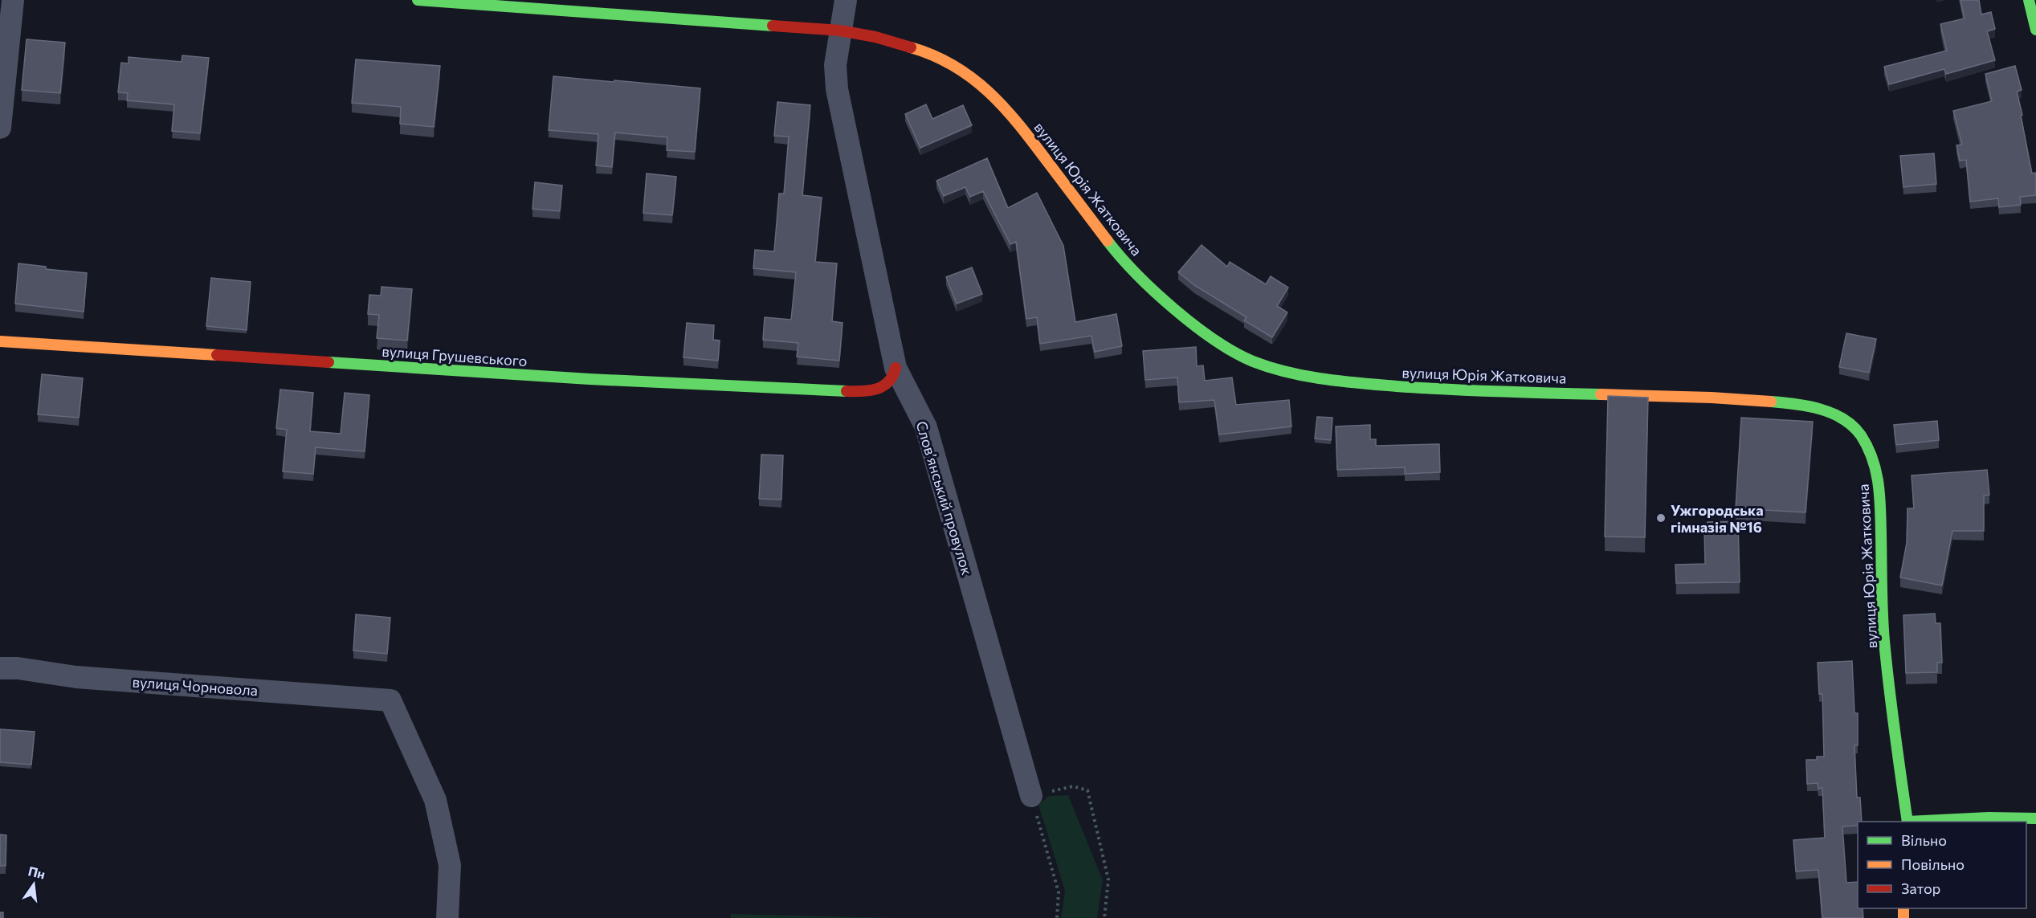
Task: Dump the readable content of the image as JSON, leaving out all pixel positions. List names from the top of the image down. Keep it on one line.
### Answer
{"streets":{"street":["вулиця Юрія Жатковича","вулиця Грушевського","Словʼянський провулок","вулиця Чорновола"]},"crossings":[["вулиця Юрія Жатковича","Словʼянський провулок"],["вулиця Грушевського","Словʼянський провулок"]],"places":["Ужгородська гімназія №16"],"legend":["Вільно","Повільно","Затор"],"north":"top"}
